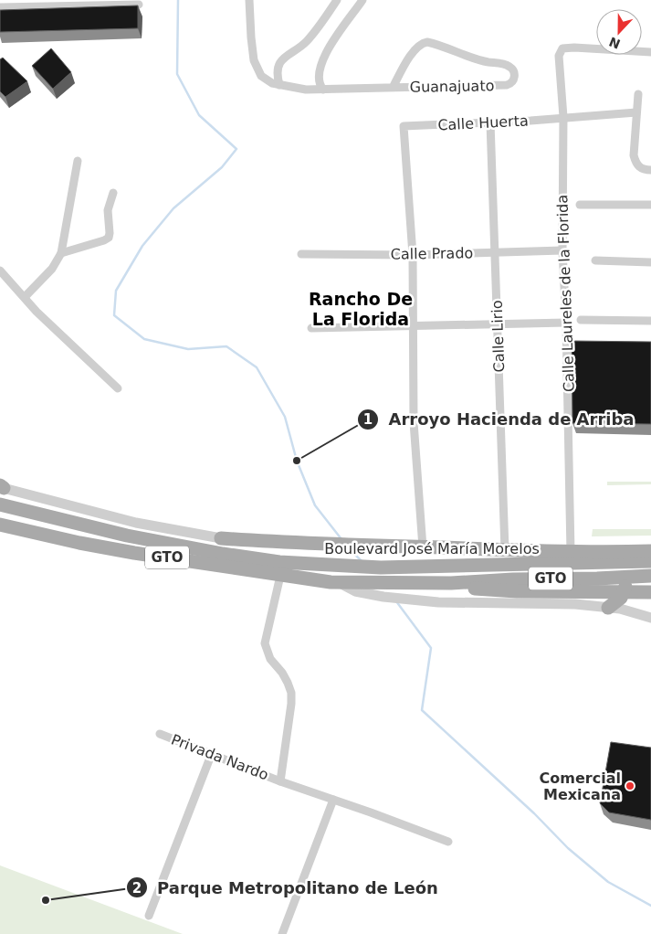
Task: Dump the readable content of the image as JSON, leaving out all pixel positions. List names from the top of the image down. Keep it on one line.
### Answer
{"streets":{"main road":["Boulevard José María Morelos","GTO"],"street":["Guanajuato","Calle Huerta","Calle Prado","Calle Laureles de la Florida","Calle Lirio","Privada Nardo"]},"crossings":[["Calle Huerta","Calle Prado"],["Calle Huerta","Calle Laureles de la Florida"],["Calle Huerta","Calle Lirio"],["Calle Prado","Calle Laureles de la Florida"],["Calle Prado","Calle Lirio"]],"districts":["Rancho De La Florida"],"places":["Arroyo Hacienda de Arriba","Comercial Mexicana","Parque Metropolitano de León"],"north":"bottom"}
